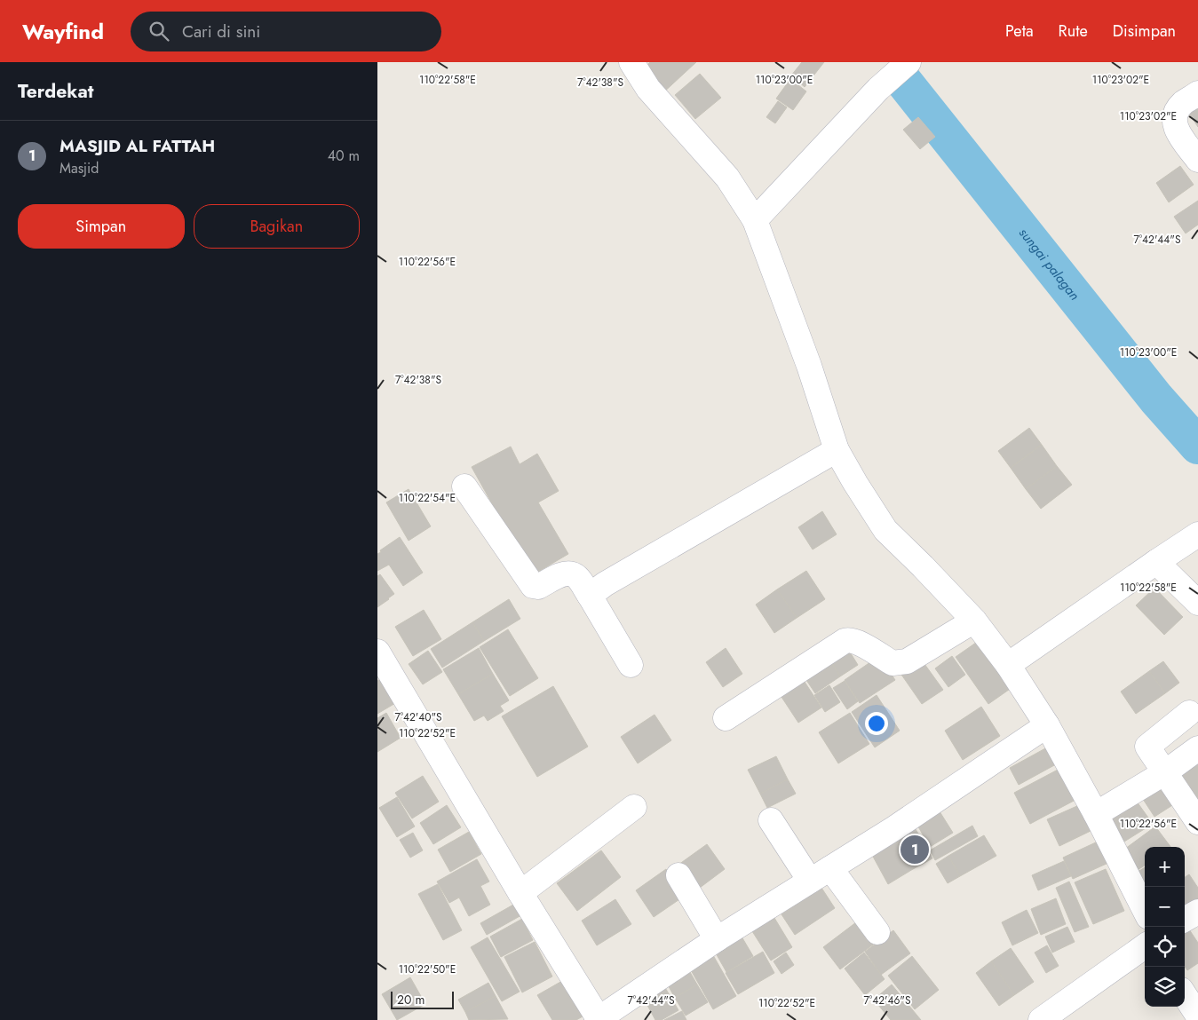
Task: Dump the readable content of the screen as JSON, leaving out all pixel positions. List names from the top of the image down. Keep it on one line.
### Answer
{"water":["sungai palagan"],"scale_bar":"20 m","page":{"header":"Wayfind","search":"Cari di sini","nav":["Peta","Rute","Disimpan"],"heading":"Terdekat","list":[{"mark":"1","name":"MASJID AL FATTAH","note":"Masjid","value":"40 m"}],"buttons":["Simpan","Bagikan"],"pins":"1","map_buttons":["+","−"],"scale":"20 m"},"coordinates":["110°22'58\"E","110°23'00\"E","110°23'02\"E","7°42'38\"S","7°42'44\"S","110°22'56\"E","110°22'54\"E","7°42'40\"S","110°22'52\"E","110°22'50\"E","7°42'46\"S"]}
